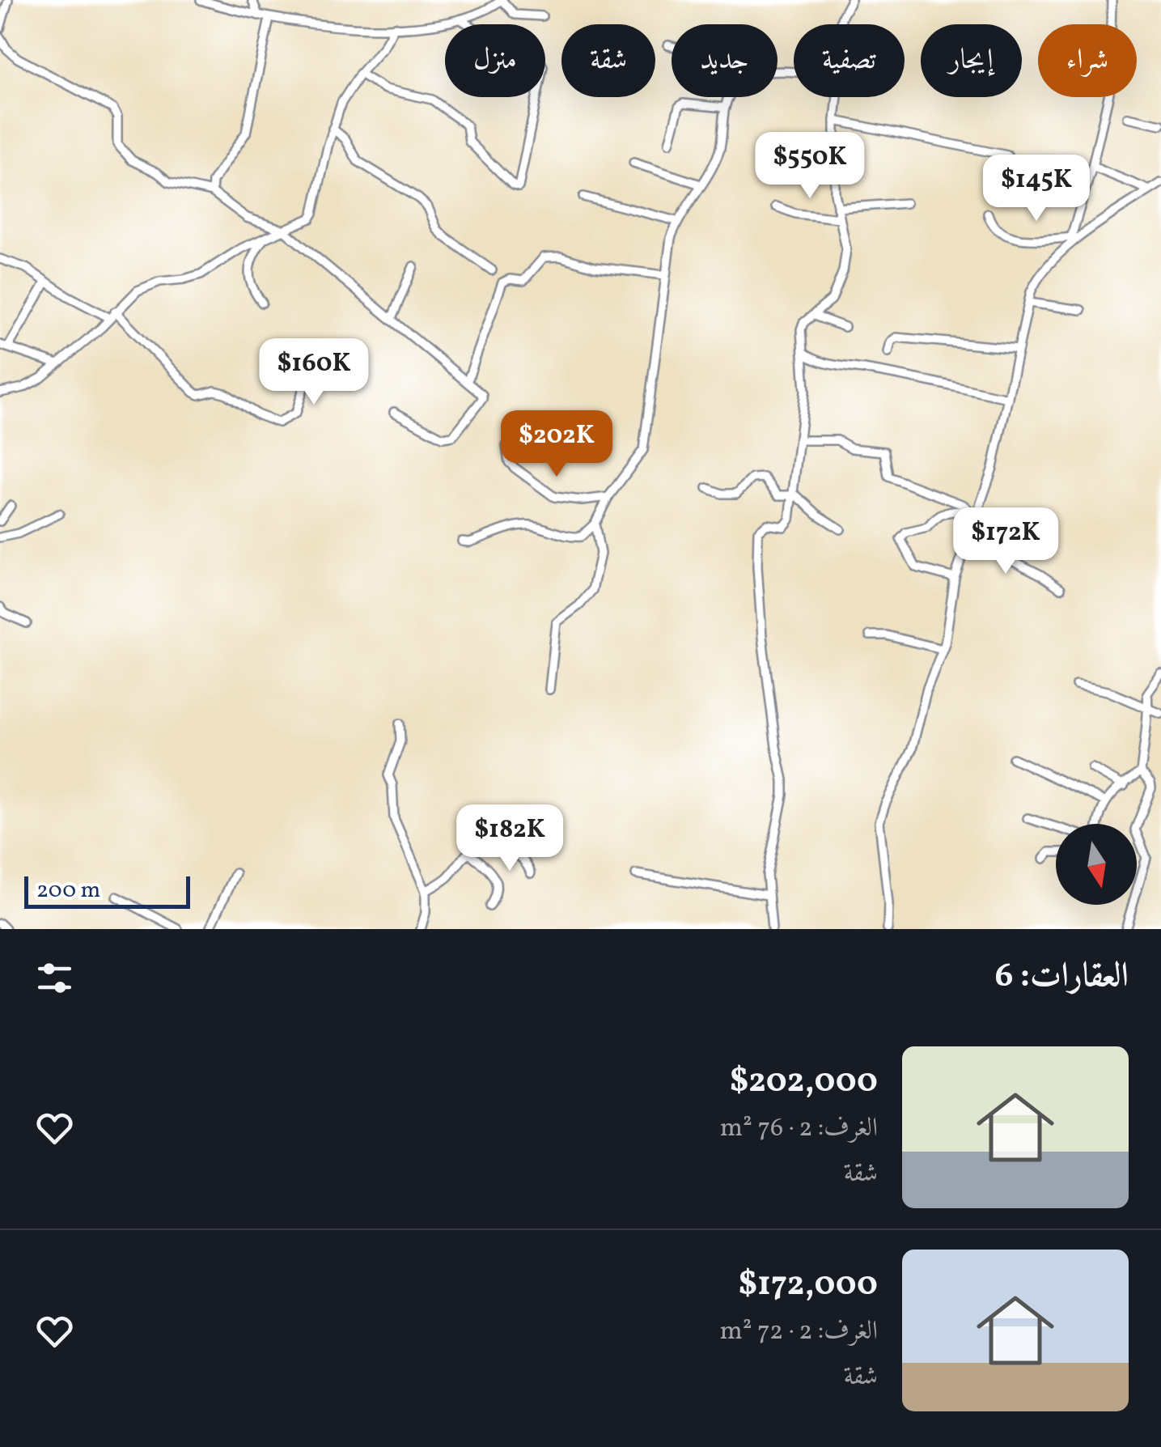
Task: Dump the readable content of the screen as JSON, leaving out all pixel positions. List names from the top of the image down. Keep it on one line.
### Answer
{"scale_bar":"200 m","north":"bottom","page":{"chip":["شراء","إيجار","تصفية","جديد","شقة","منزل"],"price":["$550K","$145K","$160K","$202K","$172K","$182K"],"scale":"200 m","heading":"العقارات: 6","list":[{"name":"$202,000","note":"الغرف: 2 · 76 m² · شقة"},{"name":"$172,000","note":"الغرف: 2 · 72 m² · شقة"}]}}
